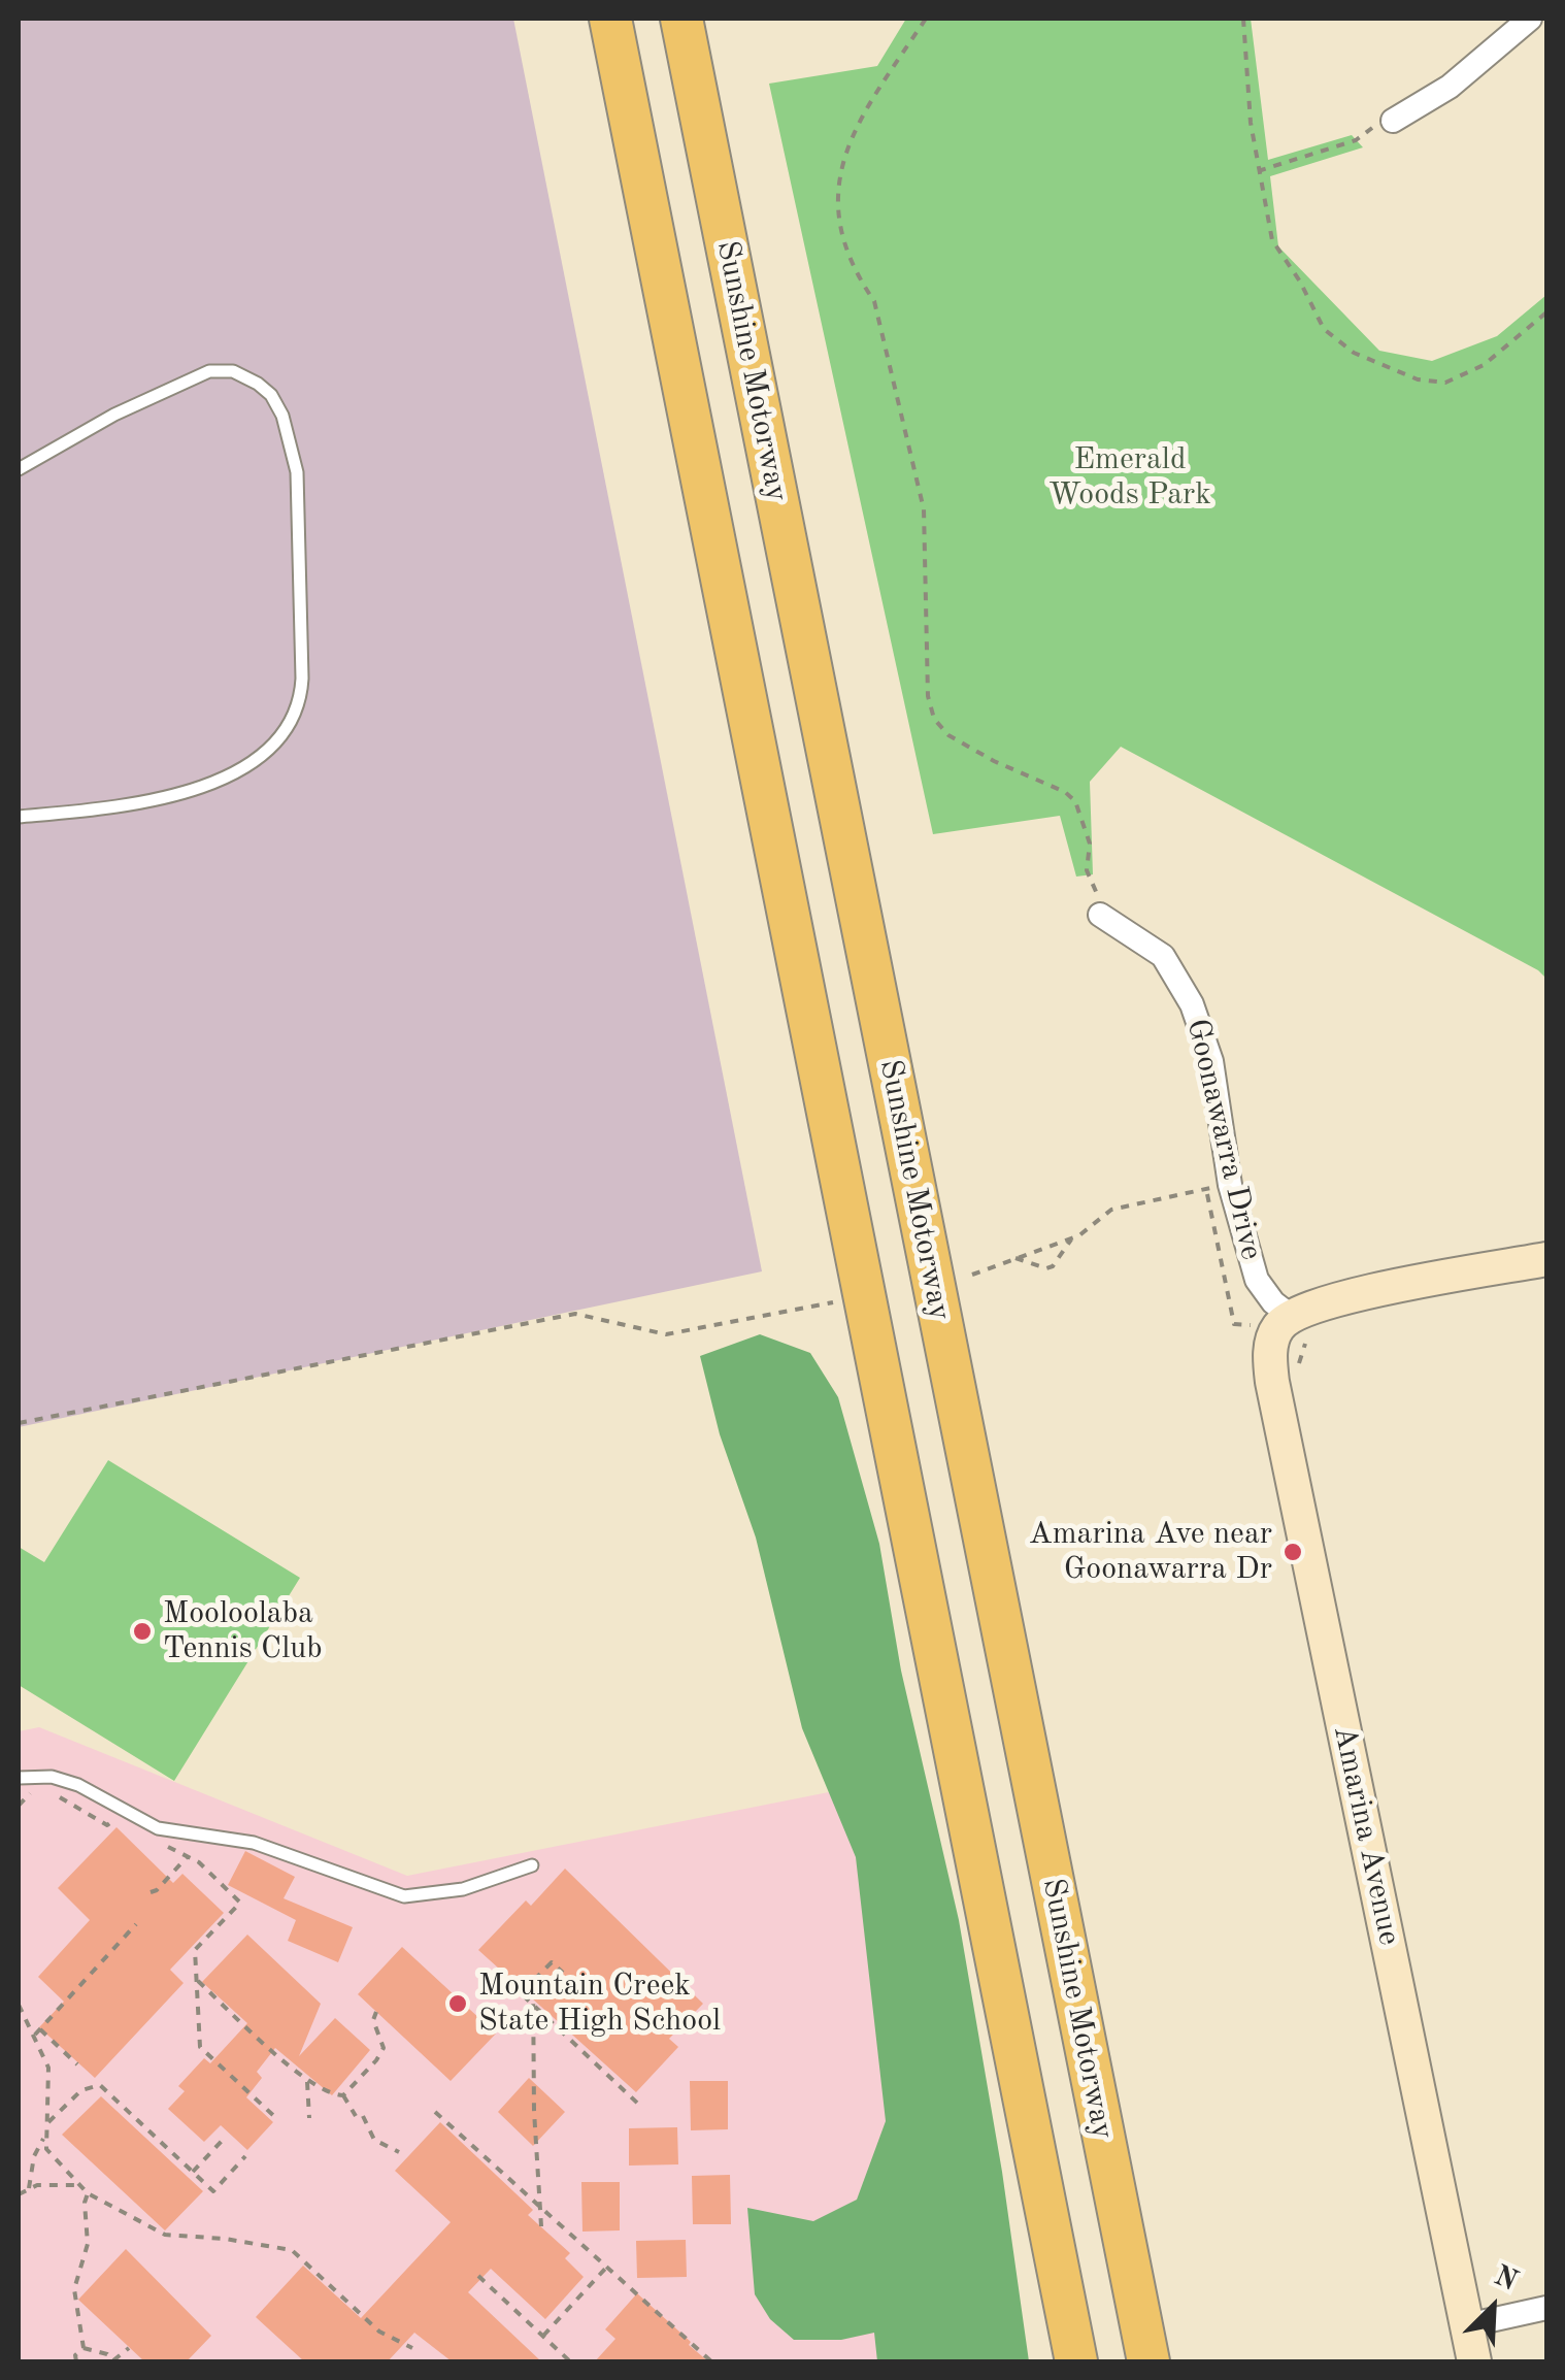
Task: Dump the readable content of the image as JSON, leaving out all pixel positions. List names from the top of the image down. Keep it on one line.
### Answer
{"streets":{"highway":["Sunshine Motorway"],"street":["Goonawarra Drive","Amarina Avenue"]},"crossings":[["Goonawarra Drive","Amarina Avenue"]],"parks":["Emerald Woods Park"],"places":["Amarina Ave near Goonawarra Dr","Mooloolaba Tennis Club","Mountain Creek State High School"],"north":"top right"}
